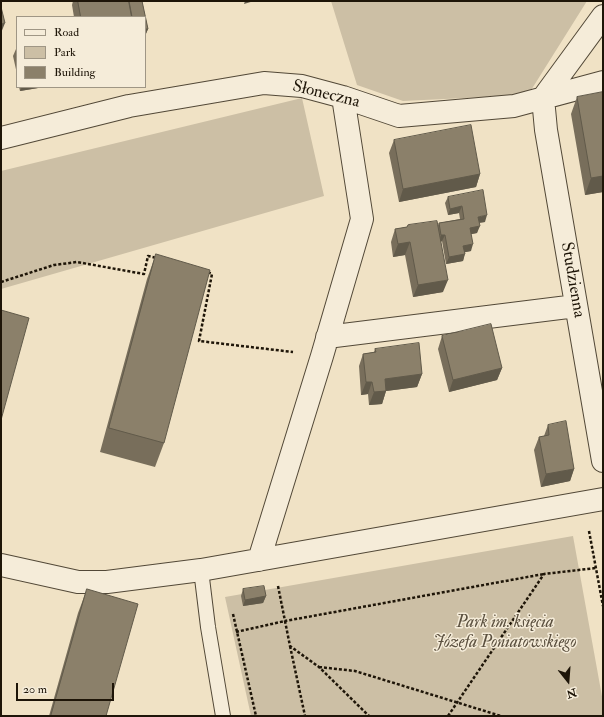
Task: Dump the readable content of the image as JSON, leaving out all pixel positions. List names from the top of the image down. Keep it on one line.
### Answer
{"streets":{"street":["Słoneczna","Studzienna"]},"crossings":[["Słoneczna","Studzienna"]],"parks":["Park im. księcia Józefa Poniatowskiego"],"legend":["Road","Park","Building"],"scale_bar":"20 m","north":"bottom"}
